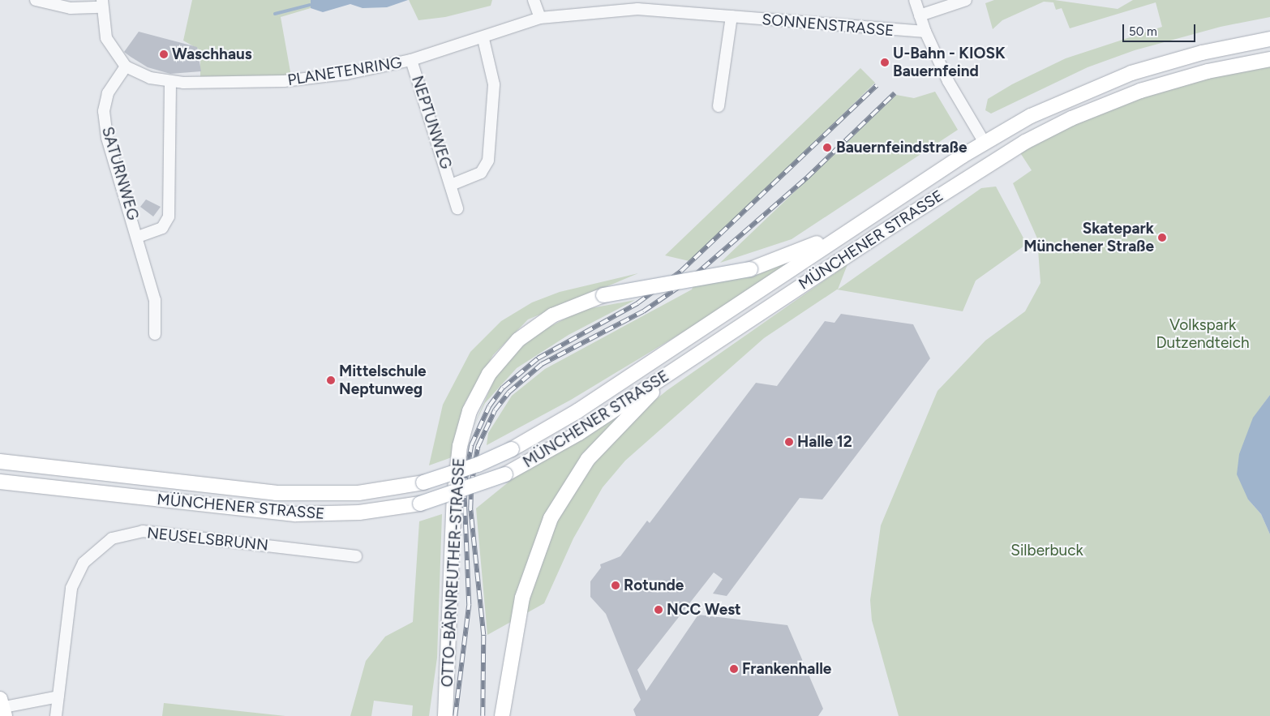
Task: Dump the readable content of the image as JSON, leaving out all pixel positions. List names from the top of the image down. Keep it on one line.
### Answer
{"streets":{"main road":["MÜNCHENER STRASSE","OTTO-BÄRNREUTHER-STRASSE"],"street":["SONNENSTRASSE","PLANETENRING","NEPTUNWEG","SATURNWEG","NEUSELSBRUNN"]},"crossings":[["SONNENSTRASSE","PLANETENRING"],["PLANETENRING","NEPTUNWEG"],["PLANETENRING","SATURNWEG"],["MÜNCHENER STRASSE","OTTO-BÄRNREUTHER-STRASSE"]],"parks":["Volkspark Dutzendteich","Silberbuck"],"places":["Waschhaus","U-Bahn - KIOSK Bauernfeind","Bauernfeindstraße","Skatepark Münchener Straße","Mittelschule Neptunweg","Halle 12","Rotunde","NCC West","Frankenhalle"],"scale_bar":"50 m"}
